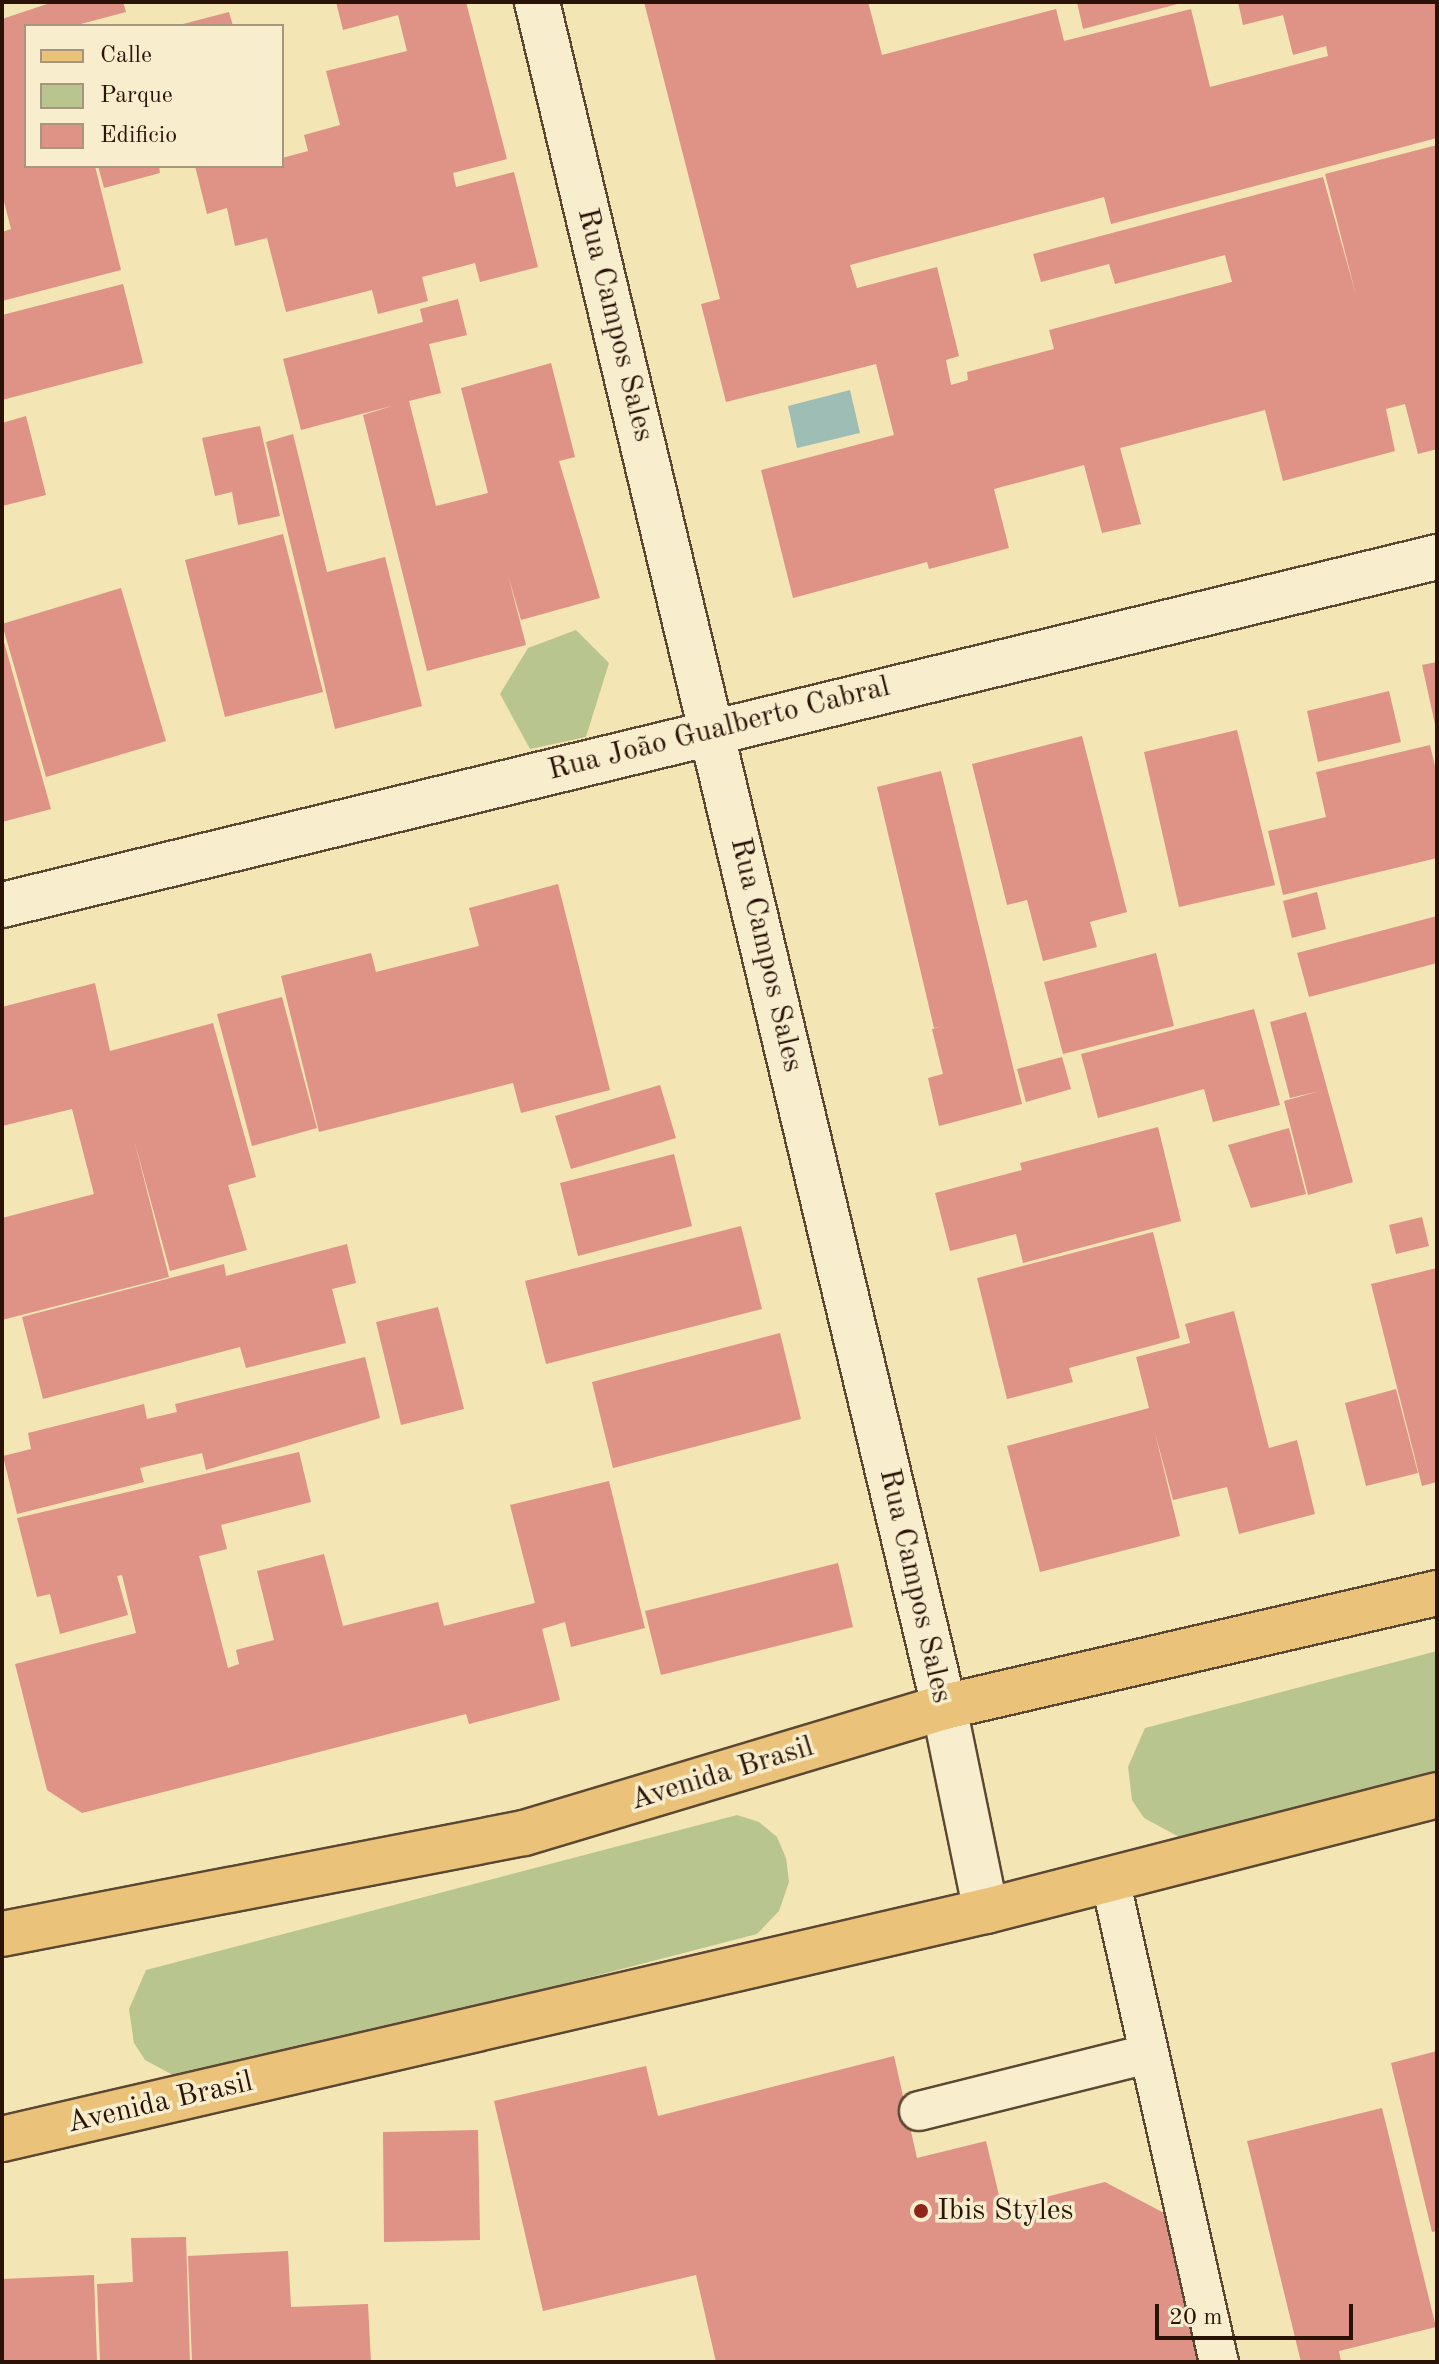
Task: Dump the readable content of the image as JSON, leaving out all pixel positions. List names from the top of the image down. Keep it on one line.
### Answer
{"streets":{"main road":["Avenida Brasil"],"street":["Rua Campos Sales","Rua João Gualberto Cabral"]},"crossings":[["Rua Campos Sales","Rua João Gualberto Cabral"],["Rua Campos Sales","Avenida Brasil"]],"places":["Ibis Styles"],"legend":["Calle","Parque","Edificio"],"scale_bar":"20 m"}
